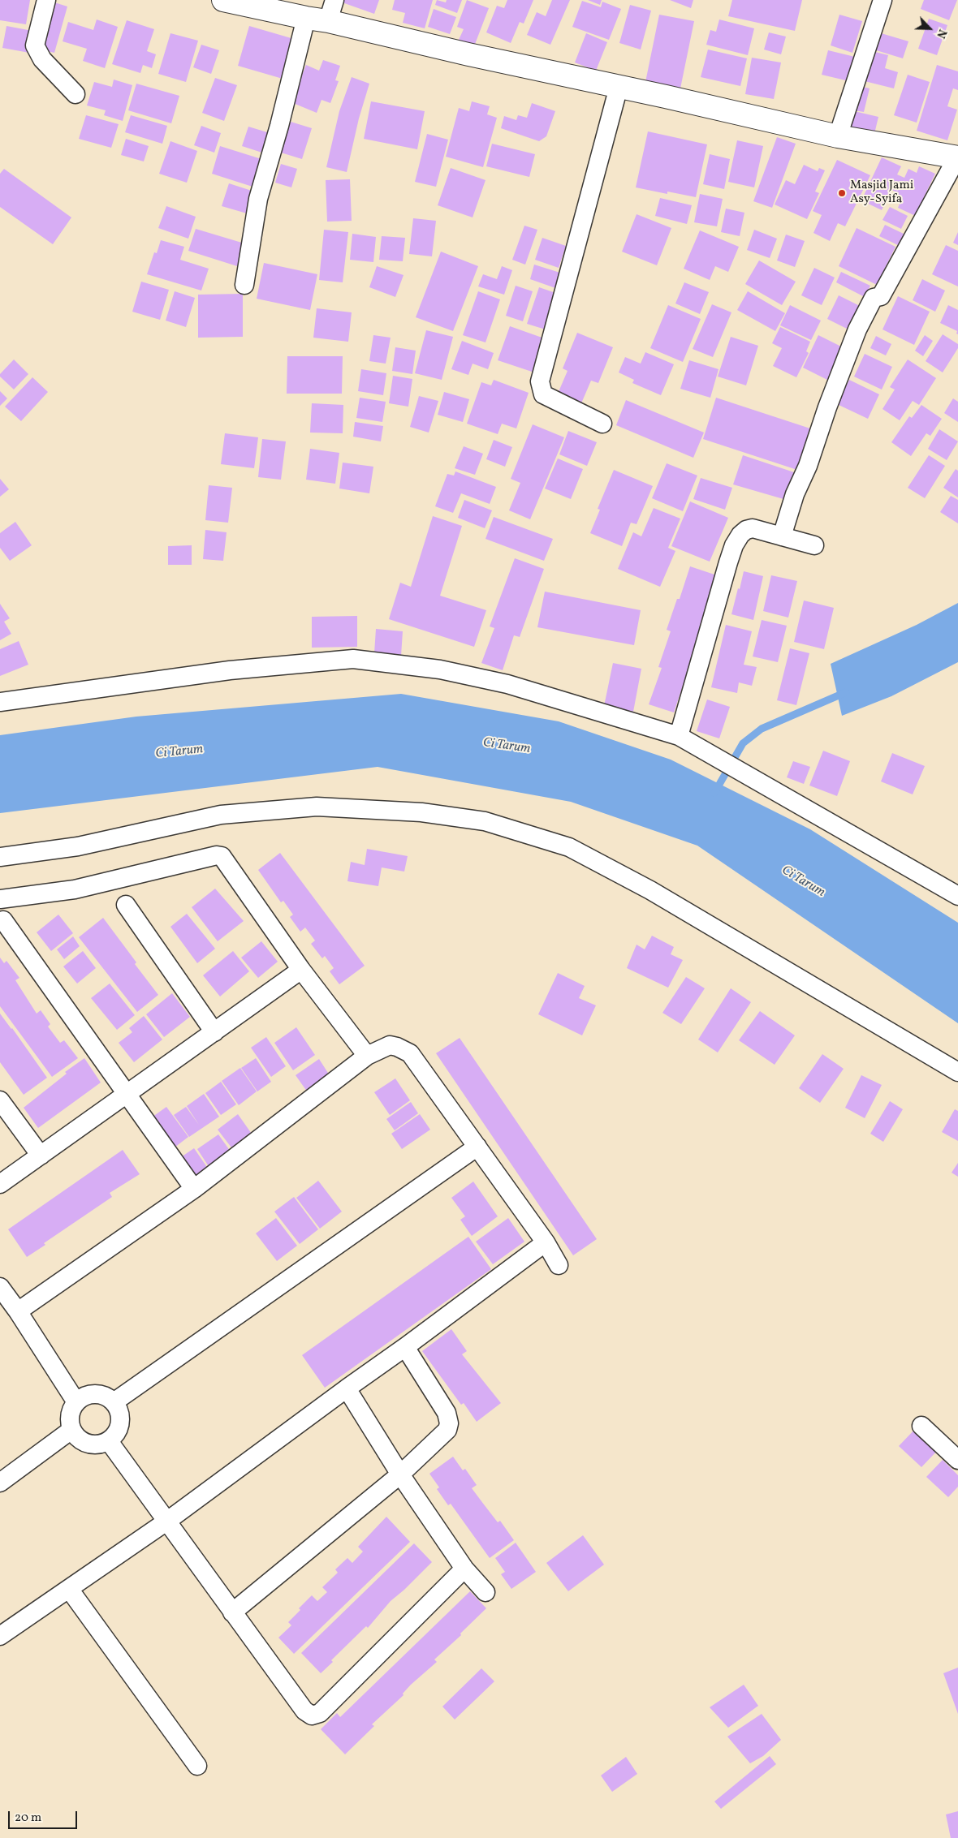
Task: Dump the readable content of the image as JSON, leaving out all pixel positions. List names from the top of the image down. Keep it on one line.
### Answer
{"water":["Ci Tarum"],"places":["Masjid Jami Asy-Syifa"],"scale_bar":"20 m","north":"bottom right"}
